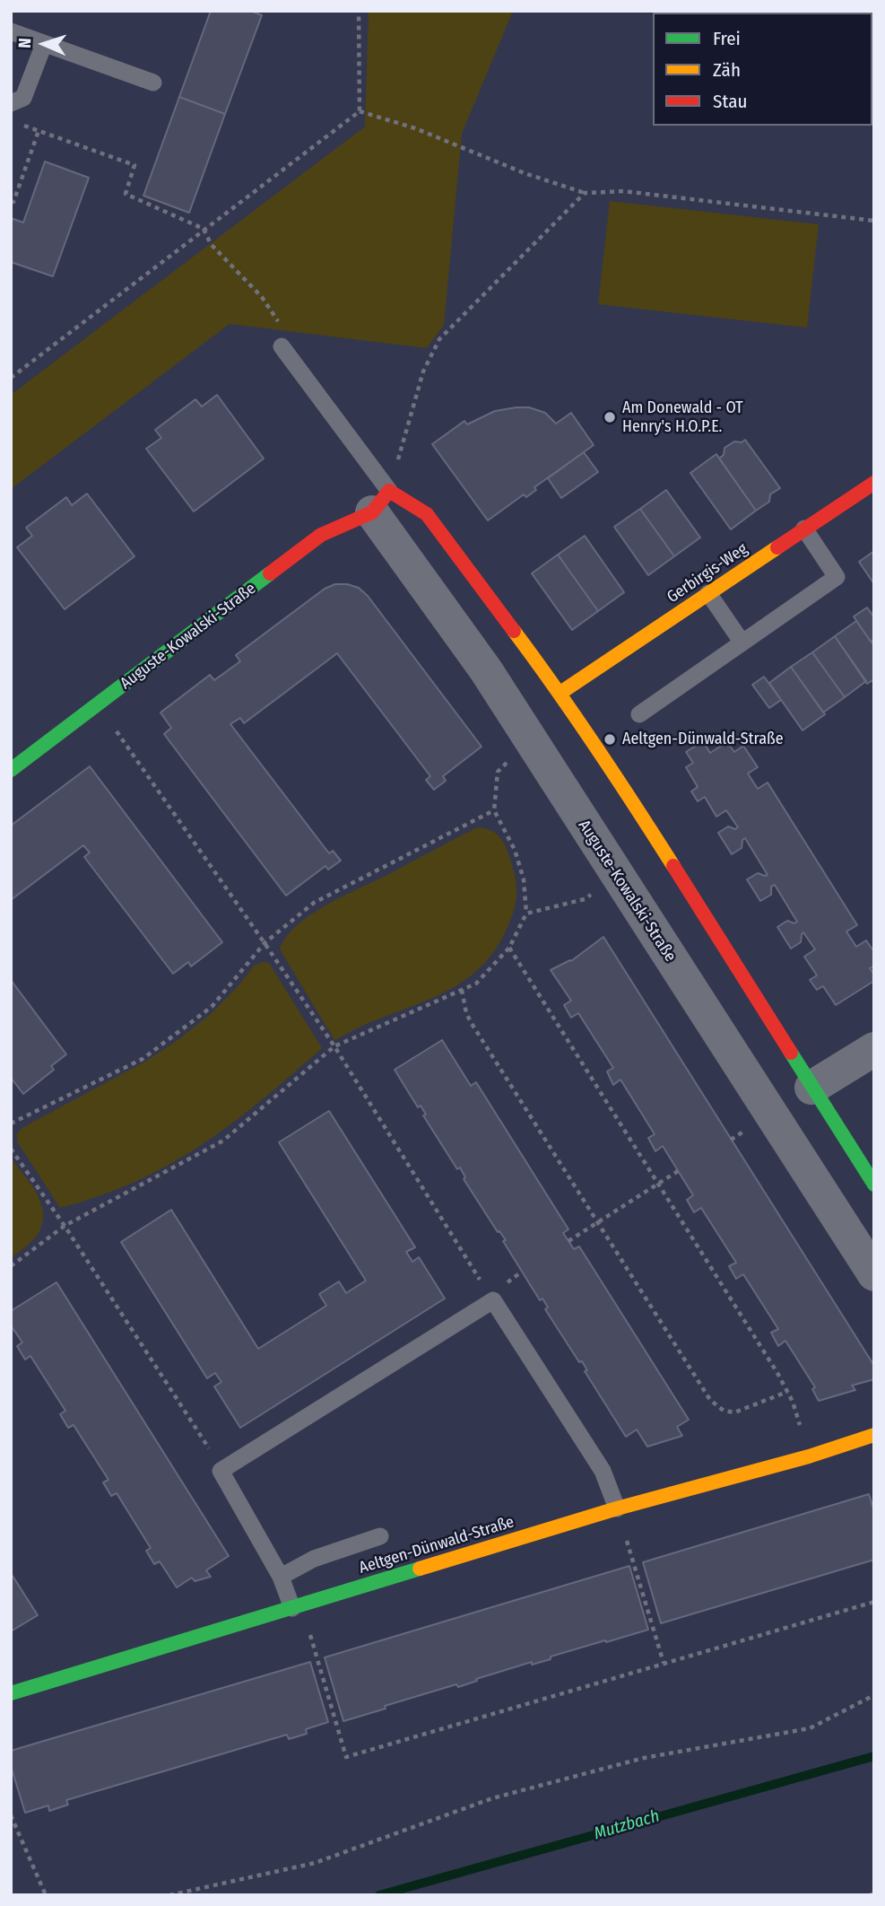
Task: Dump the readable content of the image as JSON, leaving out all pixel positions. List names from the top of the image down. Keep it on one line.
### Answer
{"streets":{"street":["Gerbirgis-Weg","Auguste-Kowalski-Straße","Aeltgen-Dünwald-Straße"]},"water":["Mutzbach"],"places":["Am Donewald - OT Henry's H.O.P.E.","Aeltgen-Dünwald-Straße"],"legend":["Frei","Zäh","Stau"],"north":"left"}
